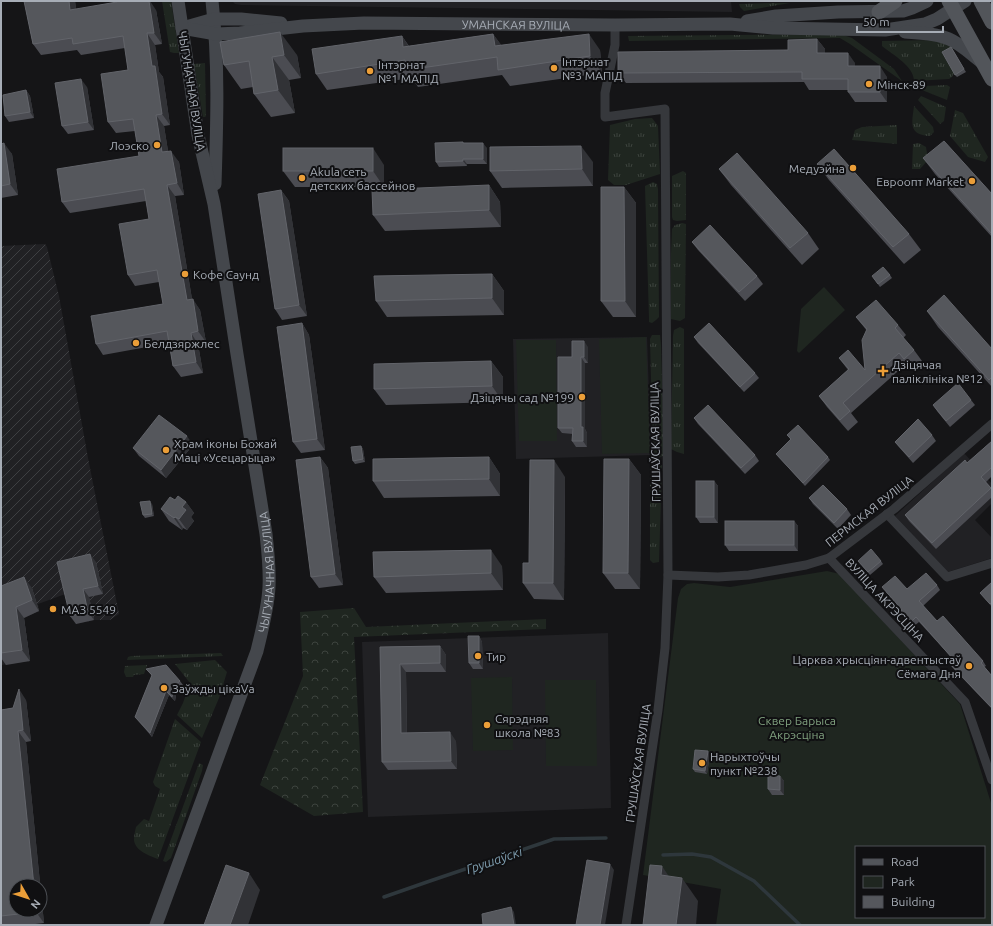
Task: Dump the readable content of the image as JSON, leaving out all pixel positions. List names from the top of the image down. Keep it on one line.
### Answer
{"streets":{"main road":["УМАНСКАЯ ВУЛІЦА","ЧЫГУНАЧНАЯ ВУЛІЦА"],"street":["ГРУШАЎСКАЯ ВУЛІЦА","ПЕРМСКАЯ ВУЛІЦА","ВУЛІЦА АКРЭСЦІНА"]},"crossings":[["УМАНСКАЯ ВУЛІЦА","ЧЫГУНАЧНАЯ ВУЛІЦА"],["УМАНСКАЯ ВУЛІЦА","ГРУШАЎСКАЯ ВУЛІЦА"],["ГРУШАЎСКАЯ ВУЛІЦА","ПЕРМСКАЯ ВУЛІЦА"],["ПЕРМСКАЯ ВУЛІЦА","ВУЛІЦА АКРЭСЦІНА"]],"water":["Грушаўскі"],"parks":["Сквер Барыса Акрэсціна"],"places":{"other":["Інтэрнат №3 МАПІД","Інтэрнат №1 МАПІД","Мінск-89","Лоэско","Медуэйна","Akula сеть детских бассейнов","Евроопт Market","Кофе Саунд","Белдзяржлес","Дзіцячы сад №199","Храм іконы Божай Маці «Усецарыца»","МАЗ 5549","Тир","Царква хрысціян-адвентыстаў Сёмага Дня","Заўжды цікаVа","Сярэдняя школа №83","Нарыхтоўчы пункт №238"],"health":["Дзіцячая паліклініка №12"]},"legend":["Road","Park","Building"],"scale_bar":"50 m","north":"bottom right"}
